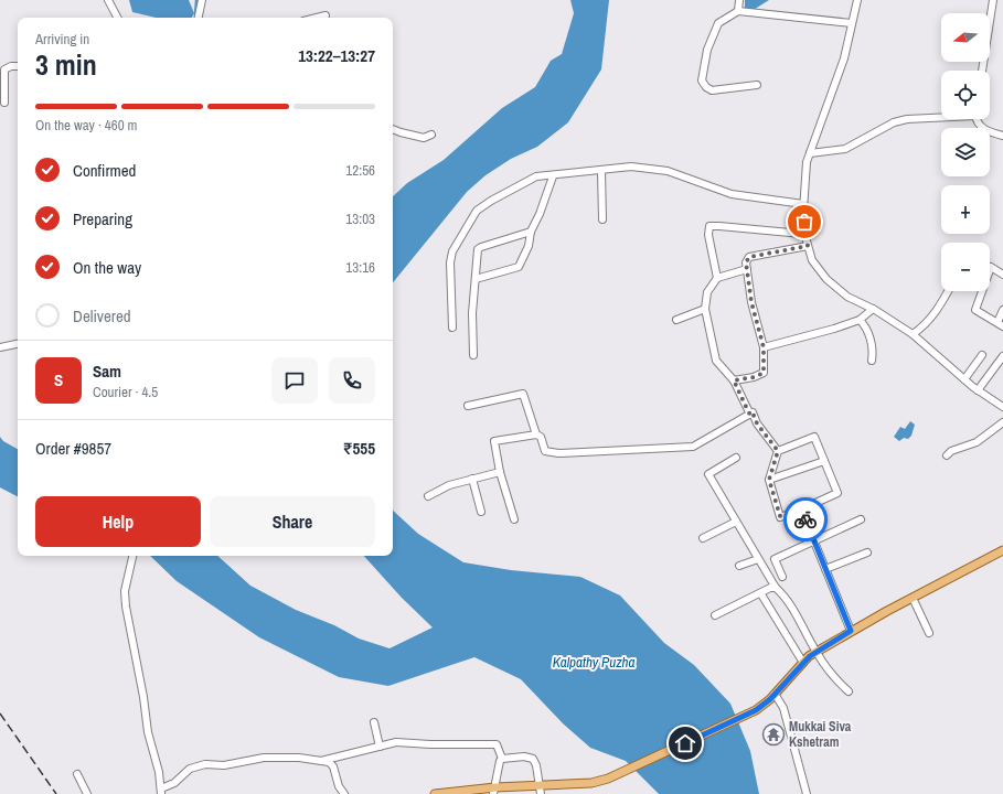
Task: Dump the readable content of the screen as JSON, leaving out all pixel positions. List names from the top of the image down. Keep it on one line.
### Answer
{"water":["Kalpathy Puzha"],"places":{"temple":["Mukkai Siva Kshetram"]},"north":"left","page":{"map_buttons":["+","−"],"heading":["3 min","Arriving in","13:22–13:27"],"panel":["Sam","Courier · 4.5","Order #9857","₹555"],"bar":"On the way · 460 m","list":[["Confirmed","12:56"],["Preparing","13:03"],["On the way","13:16"],"Delivered"],"round":"S","buttons":["Help","Share"]}}
